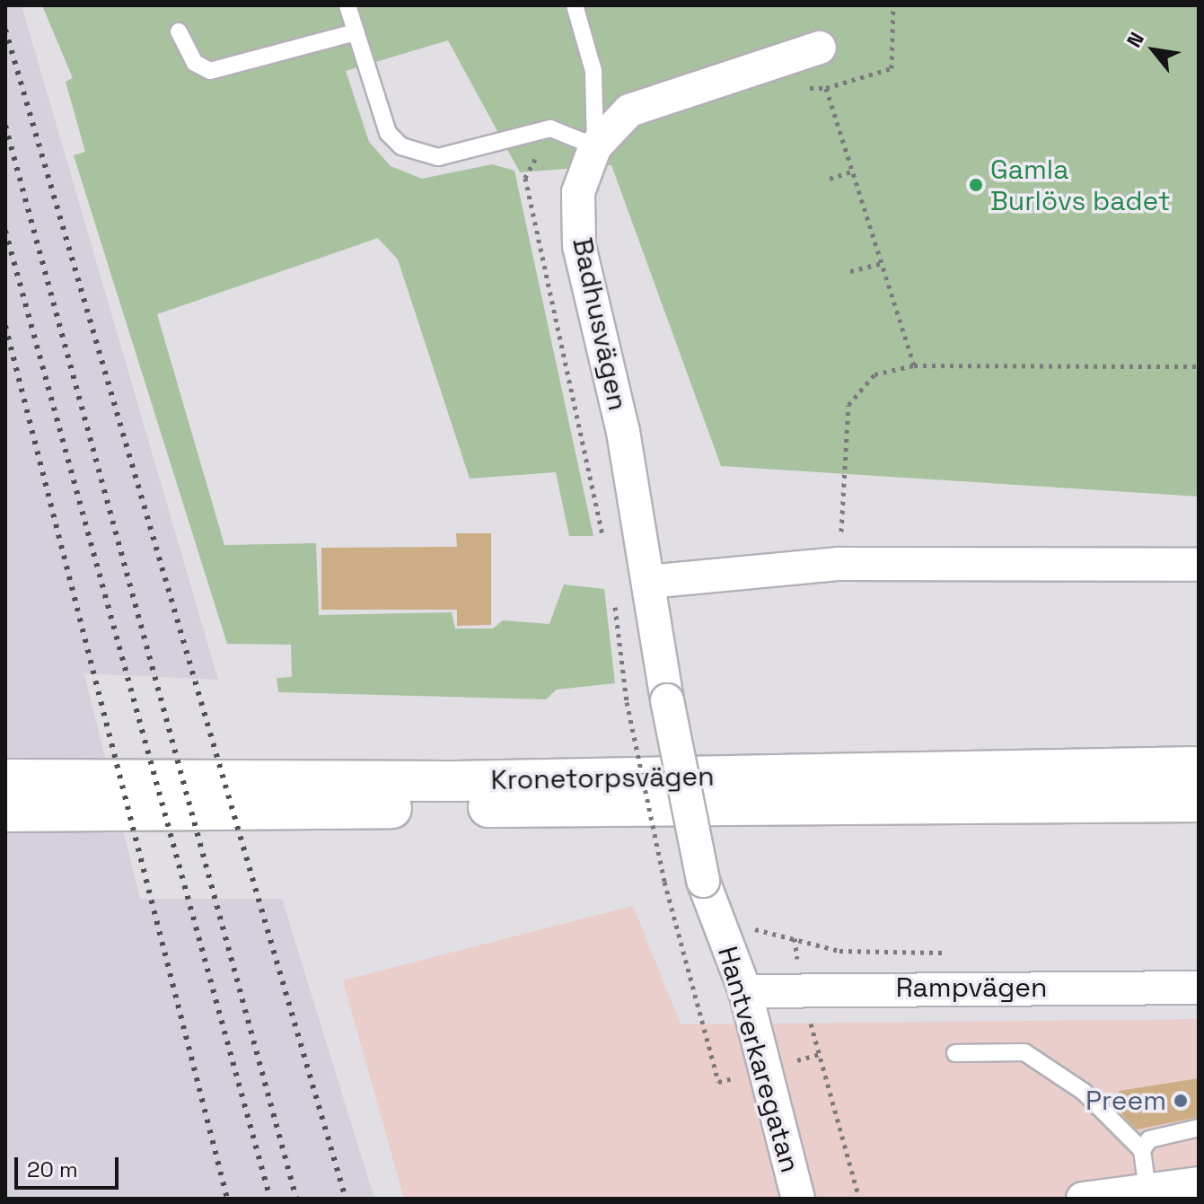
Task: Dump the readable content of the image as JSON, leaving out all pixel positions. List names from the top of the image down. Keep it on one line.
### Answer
{"streets":{"main road":["Kronetorpsvägen"],"street":["Badhusvägen","Rampvägen","Hantverkaregatan"]},"crossings":[["Badhusvägen","Hantverkaregatan"],["Rampvägen","Hantverkaregatan"]],"places":["Gamla Burlövs badet","Preem"],"scale_bar":"20 m","north":"top left"}
